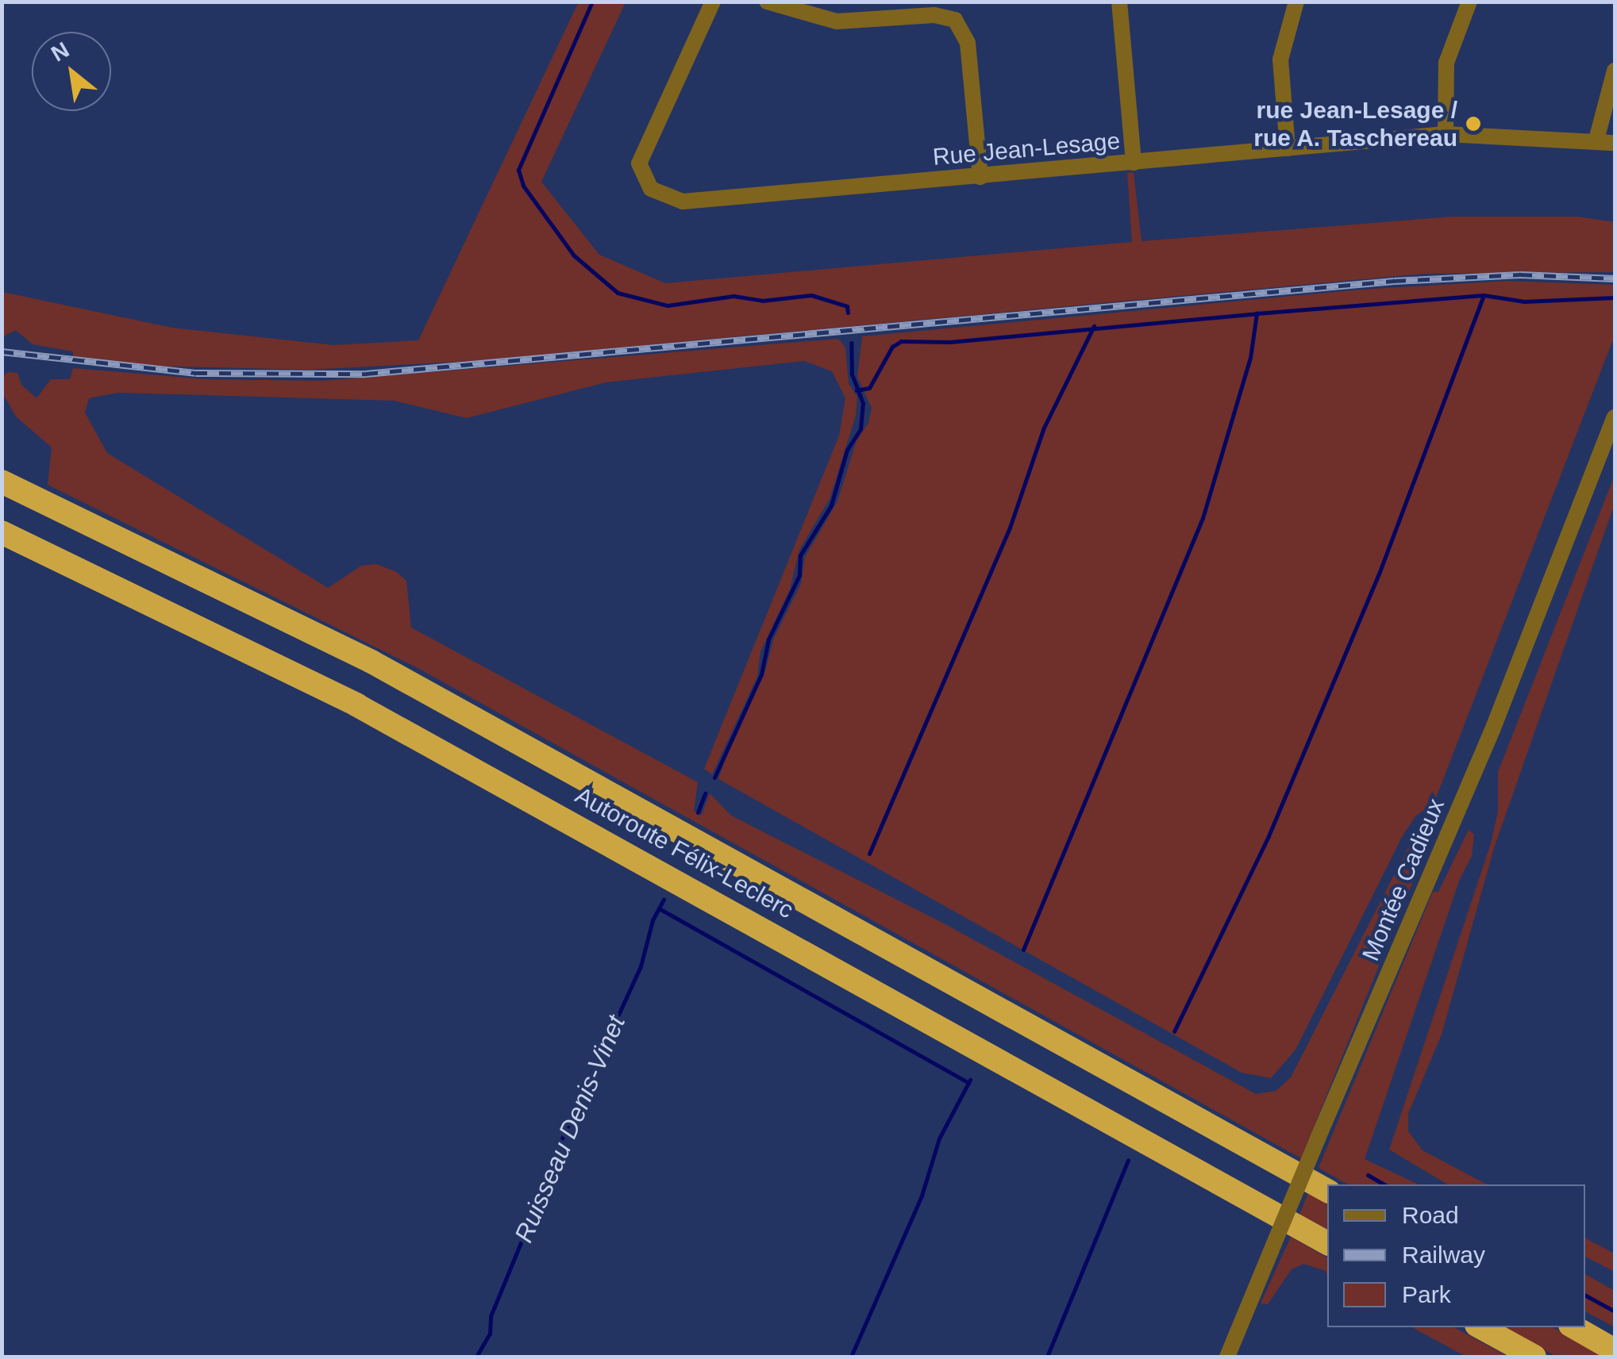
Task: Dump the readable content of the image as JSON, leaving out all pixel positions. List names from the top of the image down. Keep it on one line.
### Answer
{"streets":{"highway":["Autoroute Félix-Leclerc"],"street":["Rue Jean-Lesage","Montée Cadieux"]},"water":["Ruisseau Denis-Vinet"],"places":["rue Jean-Lesage / rue A. Taschereau"],"legend":["Road","Railway","Park"],"north":"top left"}
